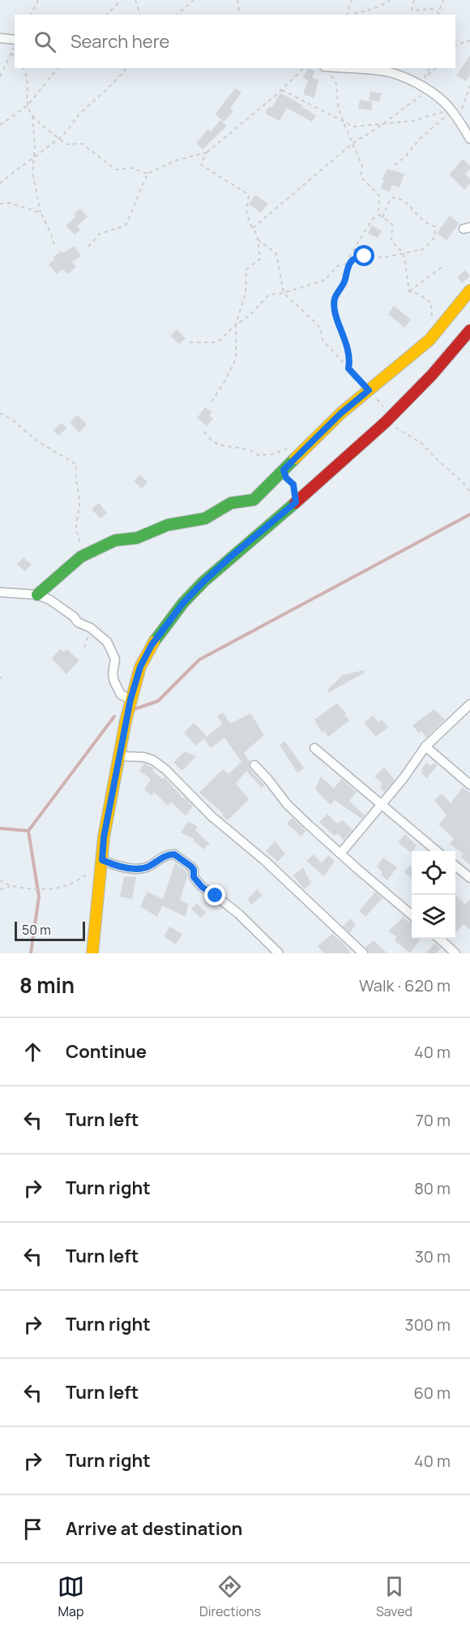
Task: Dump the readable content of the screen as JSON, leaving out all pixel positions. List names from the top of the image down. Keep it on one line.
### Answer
{"scale_bar":"50 m","page":{"search":"Search here","scale":"50 m","heading":["8 min","Walk · 620 m"],"list":[["Continue","40 m"],["Turn left","70 m"],["Turn right","80 m"],["Turn left","30 m"],["Turn right","300 m"],["Turn left","60 m"],["Turn right","40 m"],"Arrive at destination"],"nav":["Map","Directions","Saved"]}}
